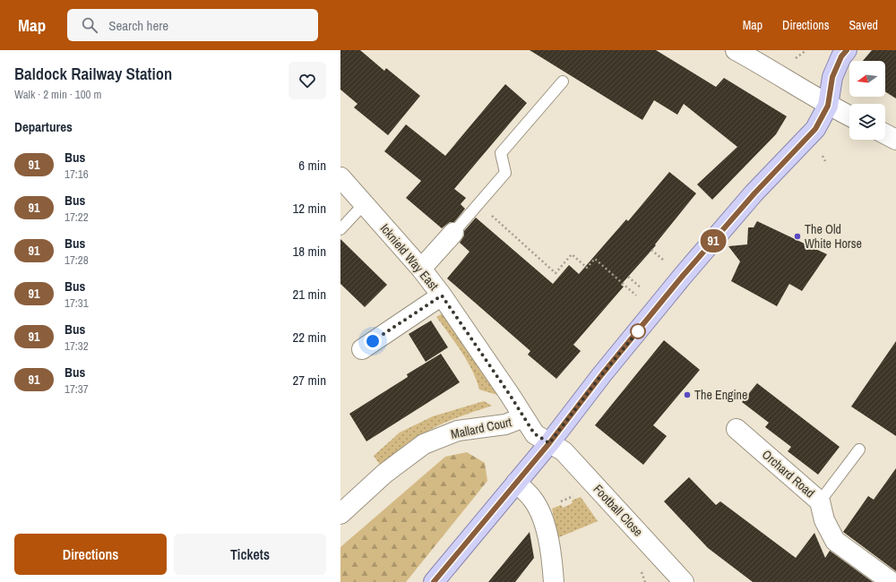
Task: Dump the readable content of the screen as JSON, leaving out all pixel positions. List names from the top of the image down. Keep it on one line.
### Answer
{"streets":{"street":["Icknield Way East","Mallard Court","Orchard Road","Football Close"]},"crossings":[["Icknield Way East","Mallard Court"],["Icknield Way East","Football Close"]],"places":["The Old White Horse","The Engine"],"lines":["bus line 91"],"north":"left","page":{"header":"Map","search":"Search here","nav":["Map","Directions","Saved"],"heading":[["Baldock Railway Station","Walk · 2 min · 100 m"],"Departures"],"on_map":"91","list":[{"mark":"91","name":"Bus","note":"17:16","value":"6 min"},{"mark":"91","name":"Bus","note":"17:22","value":"12 min"},{"mark":"91","name":"Bus","note":"17:28","value":"18 min"},{"mark":"91","name":"Bus","note":"17:31","value":"21 min"},{"mark":"91","name":"Bus","note":"17:32","value":"22 min"},{"mark":"91","name":"Bus","note":"17:37","value":"27 min"}],"buttons":["Directions","Tickets"]}}
